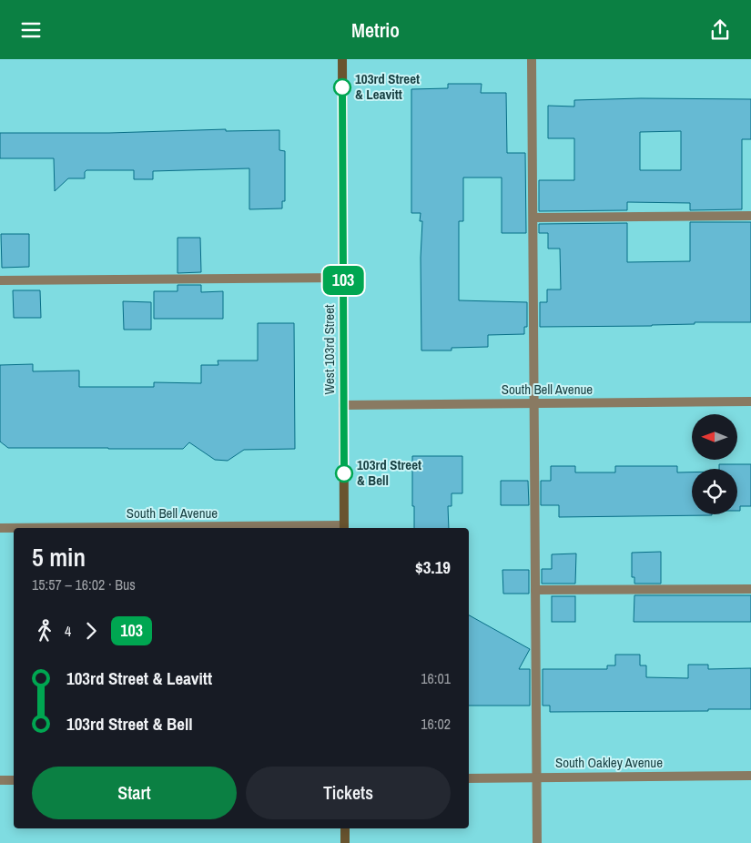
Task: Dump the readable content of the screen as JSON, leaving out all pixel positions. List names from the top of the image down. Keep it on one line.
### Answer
{"streets":{"main road":["West 103rd Street"],"street":["South Bell Avenue","South Oakley Avenue"]},"crossings":[["West 103rd Street","South Bell Avenue"]],"places":["103rd Street & Leavitt","103rd Street & Bell"],"lines":["bus line 103"],"north":"left","page":{"header":"Metrio","on_map":"103","heading":["5 min","15:57 – 16:02 · Bus","$3.19"],"legs":["4","103"],"list":[{"name":"103rd Street & Leavitt","value":"16:01"},{"name":"103rd Street & Bell","value":"16:02"}],"buttons":["Start","Tickets"]}}
